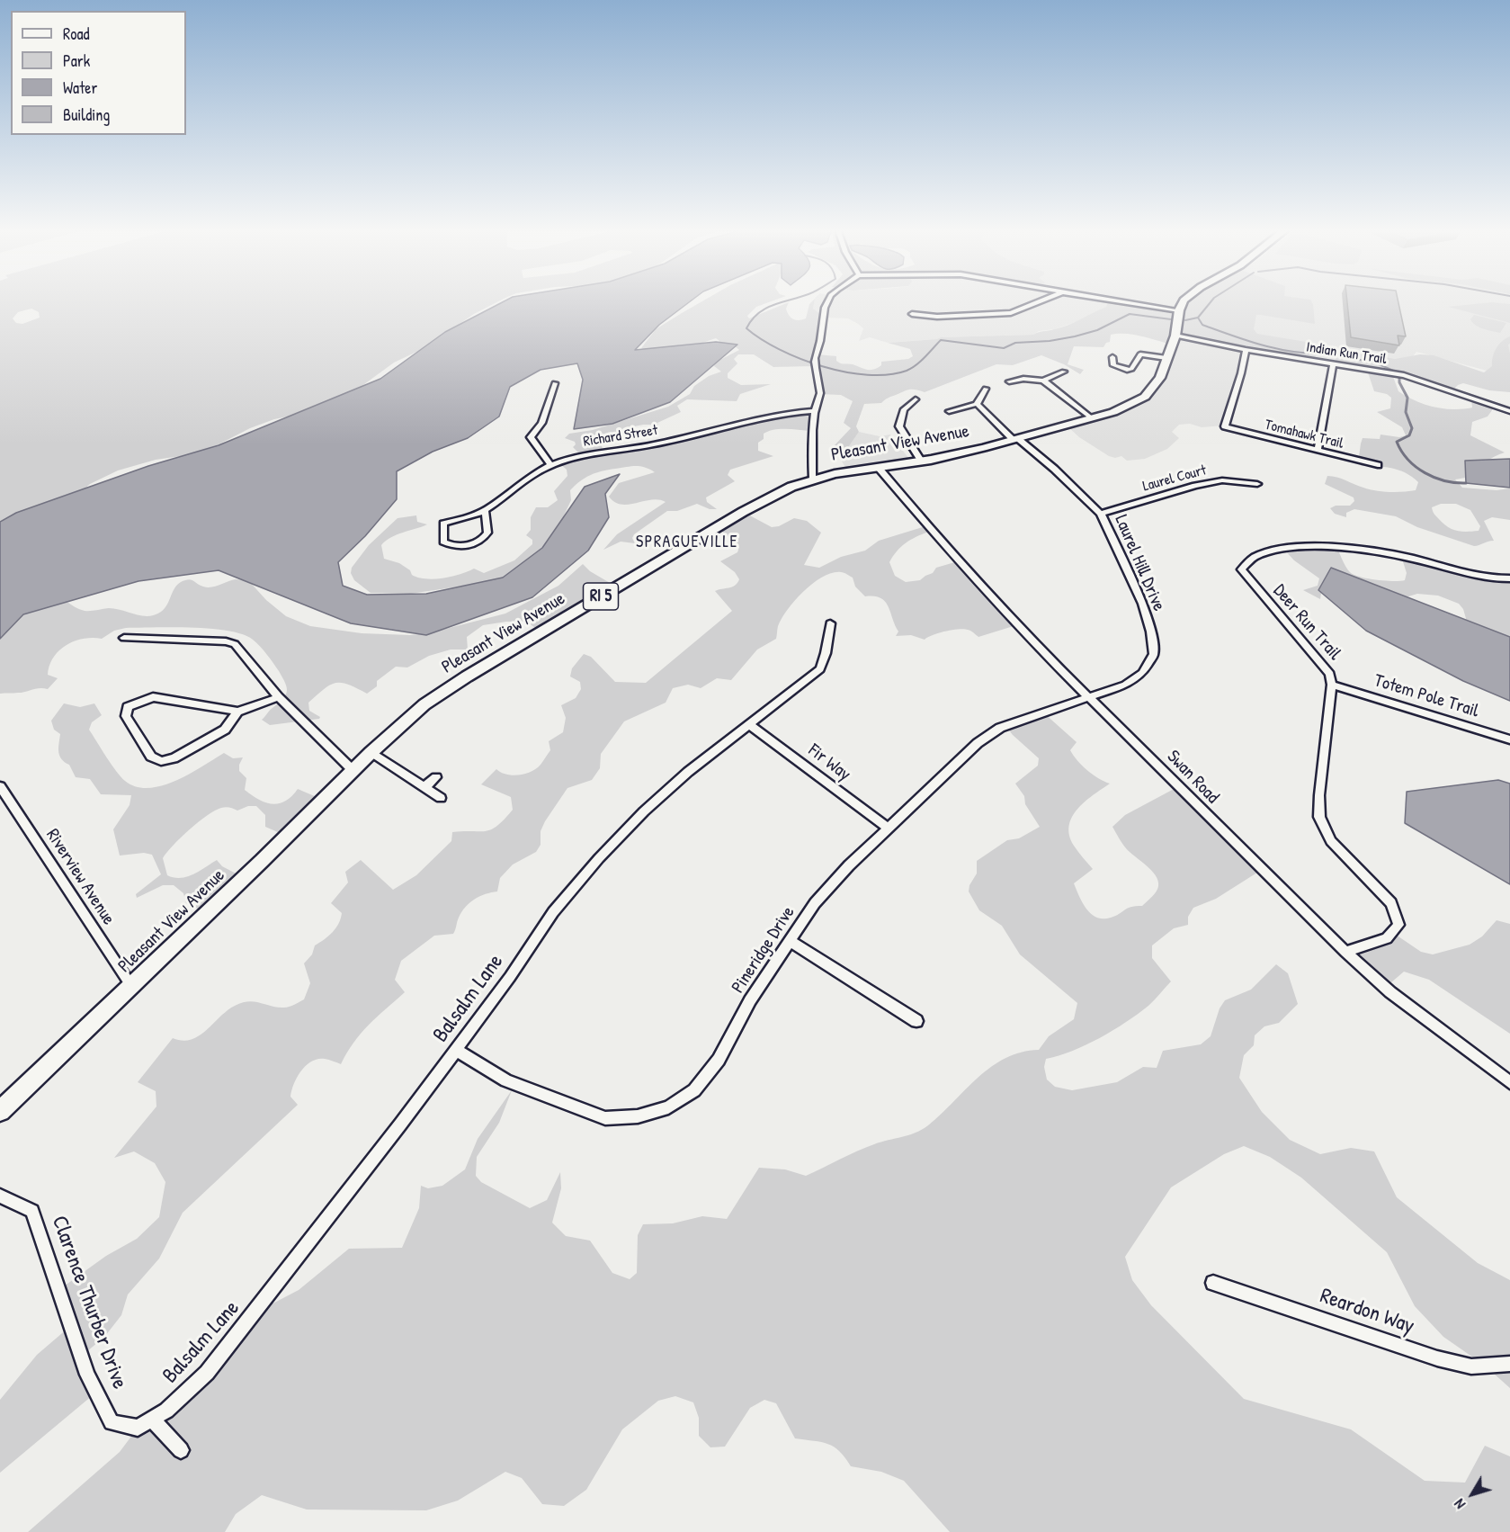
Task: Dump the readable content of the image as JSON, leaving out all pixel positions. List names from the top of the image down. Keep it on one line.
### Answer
{"streets":{"main road":["Pleasant View Avenue","RI 5"],"street":["Indian Run Trail","Tomahawk Trail","Richard Street","Laurel Court","Laurel Hill Drive","Deer Run Trail","Totem Pole Trail","Fir Way","Swan Road","Riverview Avenue","Pineridge Drive","Balsalm Lane","Clarence Thurber Drive","Reardon Way"]},"crossings":[["Indian Run Trail","Tomahawk Trail"],["Indian Run Trail","Pleasant View Avenue"],["Pleasant View Avenue","Laurel Hill Drive"],["Pleasant View Avenue","Swan Road"],["Pleasant View Avenue","Riverview Avenue"],["Laurel Court","Laurel Hill Drive"],["Laurel Hill Drive","Swan Road"],["Laurel Hill Drive","Pineridge Drive"],["Deer Run Trail","Totem Pole Trail"],["Deer Run Trail","Swan Road"],["Fir Way","Pineridge Drive"],["Fir Way","Balsalm Lane"],["Swan Road","Pineridge Drive"],["Pineridge Drive","Balsalm Lane"],["Balsalm Lane","Clarence Thurber Drive"]],"districts":["SPRAGUEVILLE"],"legend":["Road","Park","Water","Building"],"north":"bottom left"}
